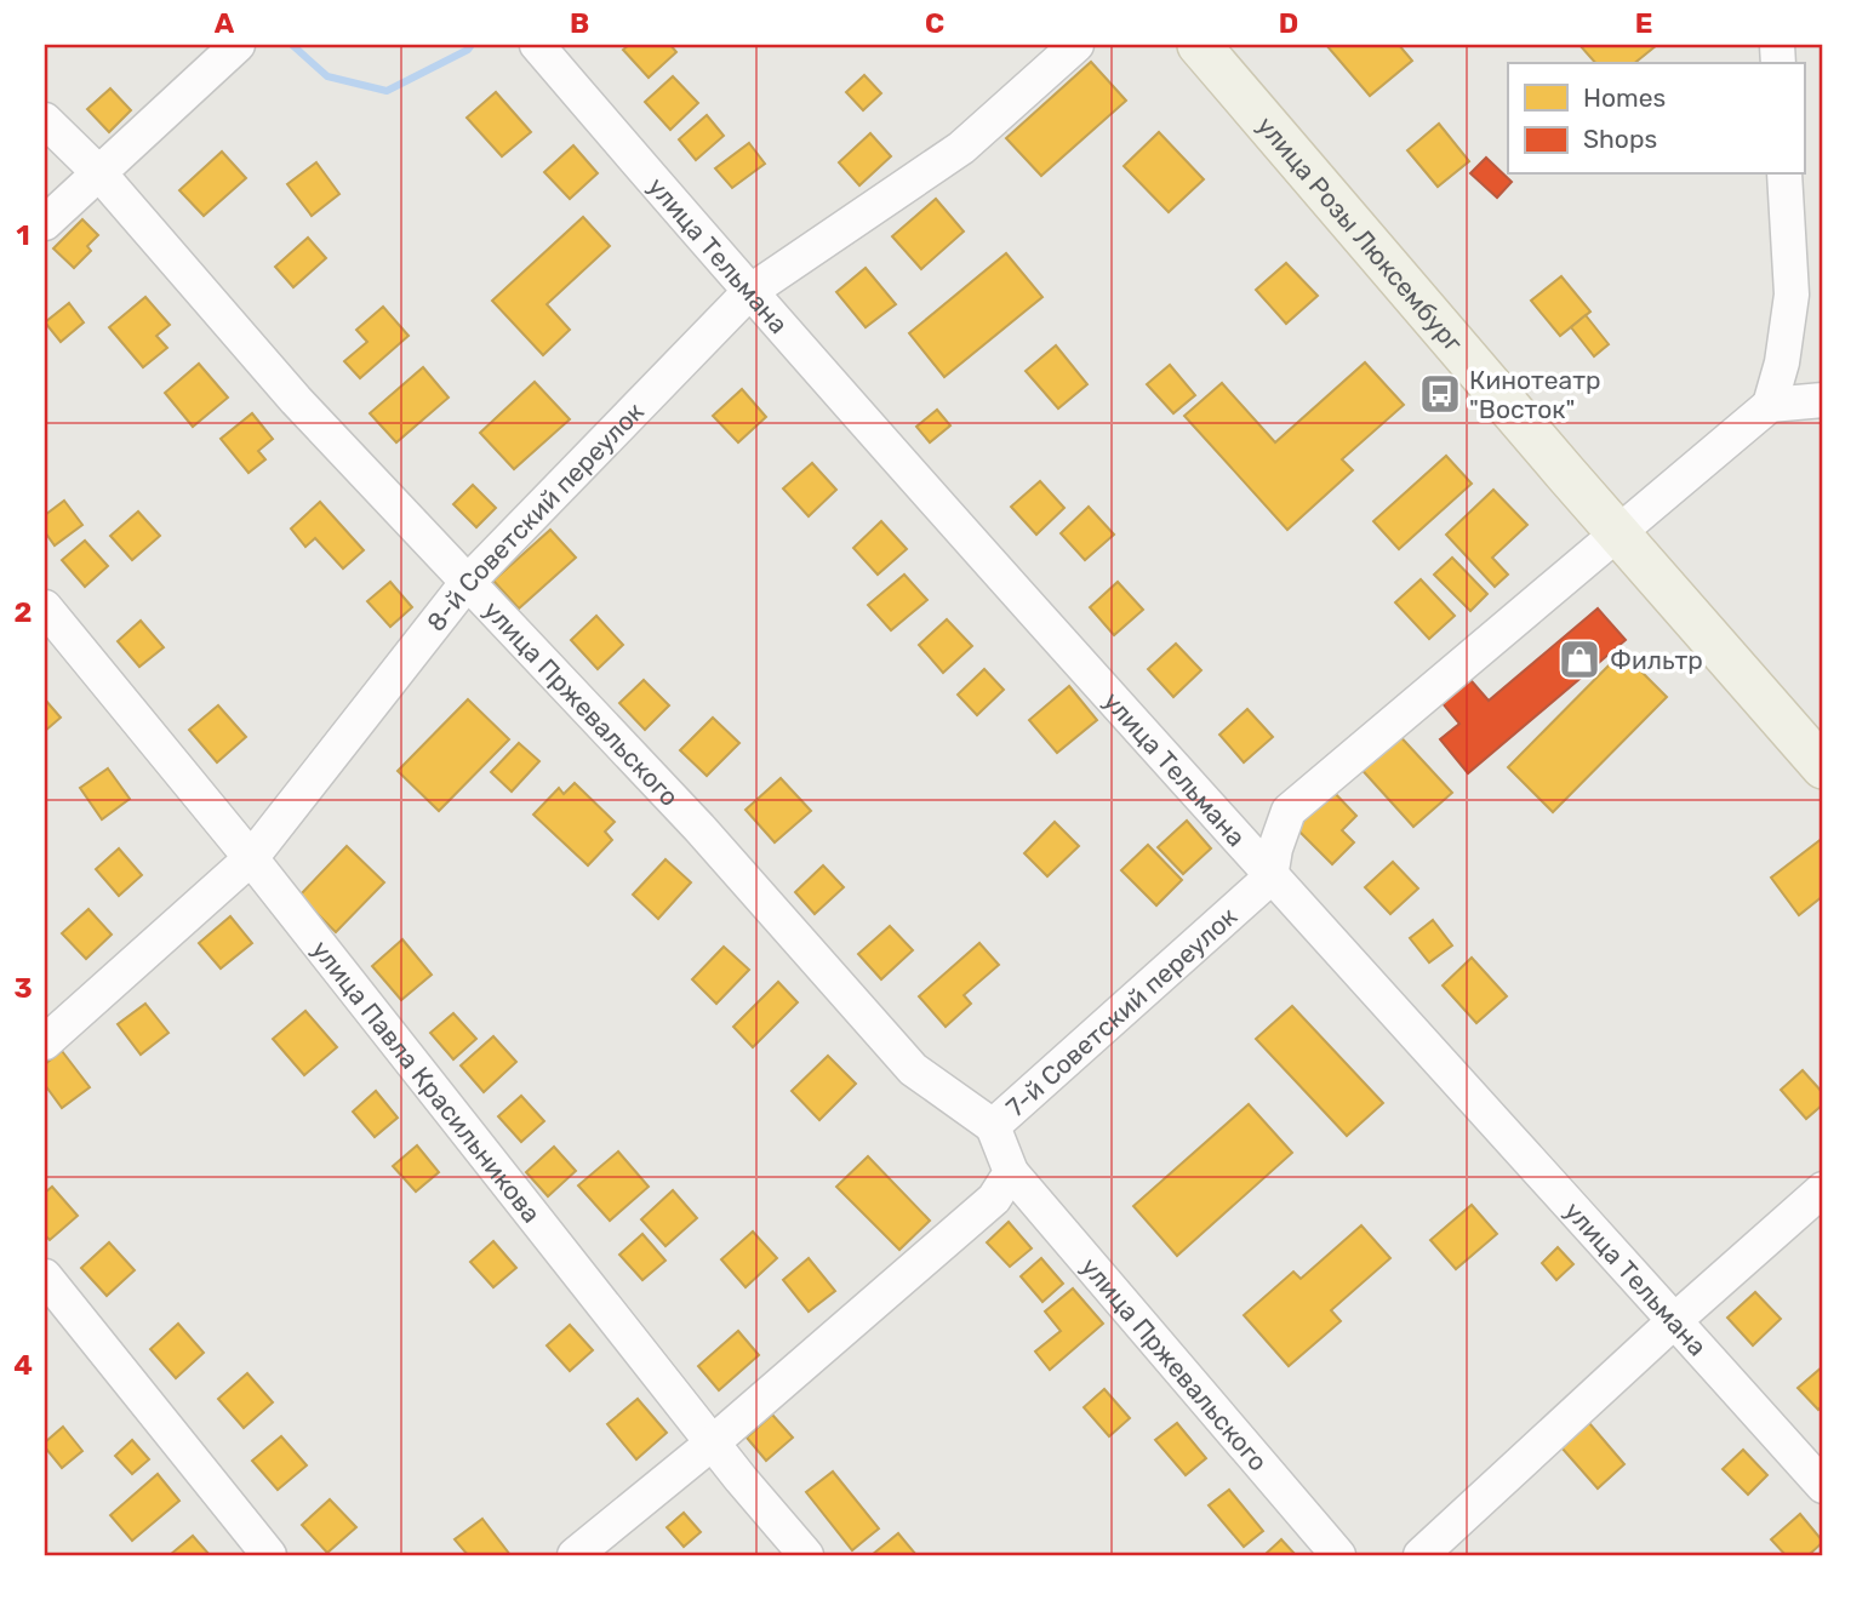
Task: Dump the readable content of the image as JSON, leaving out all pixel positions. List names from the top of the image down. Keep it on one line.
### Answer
{"streets":{"main road":["улица Розы Люксембург"],"street":["улица Тельмана","8-й Советский переулок","улица Пржевальского","7-й Советский переулок","улица Павла Красильникова"]},"crossings":[["улица Тельмана","8-й Советский переулок"],["улица Тельмана","7-й Советский переулок"],["8-й Советский переулок","улица Пржевальского"],["8-й Советский переулок","улица Павла Красильникова"],["улица Пржевальского","7-й Советский переулок"]],"places":{"bus stop":["Кинотеатр \"Восток\""],"shop":["Фильтр"]},"legend":["Homes","Shops"],"grid":{"columns":["A","B","C","D","E"],"rows":["1","2","3","4"]}}
